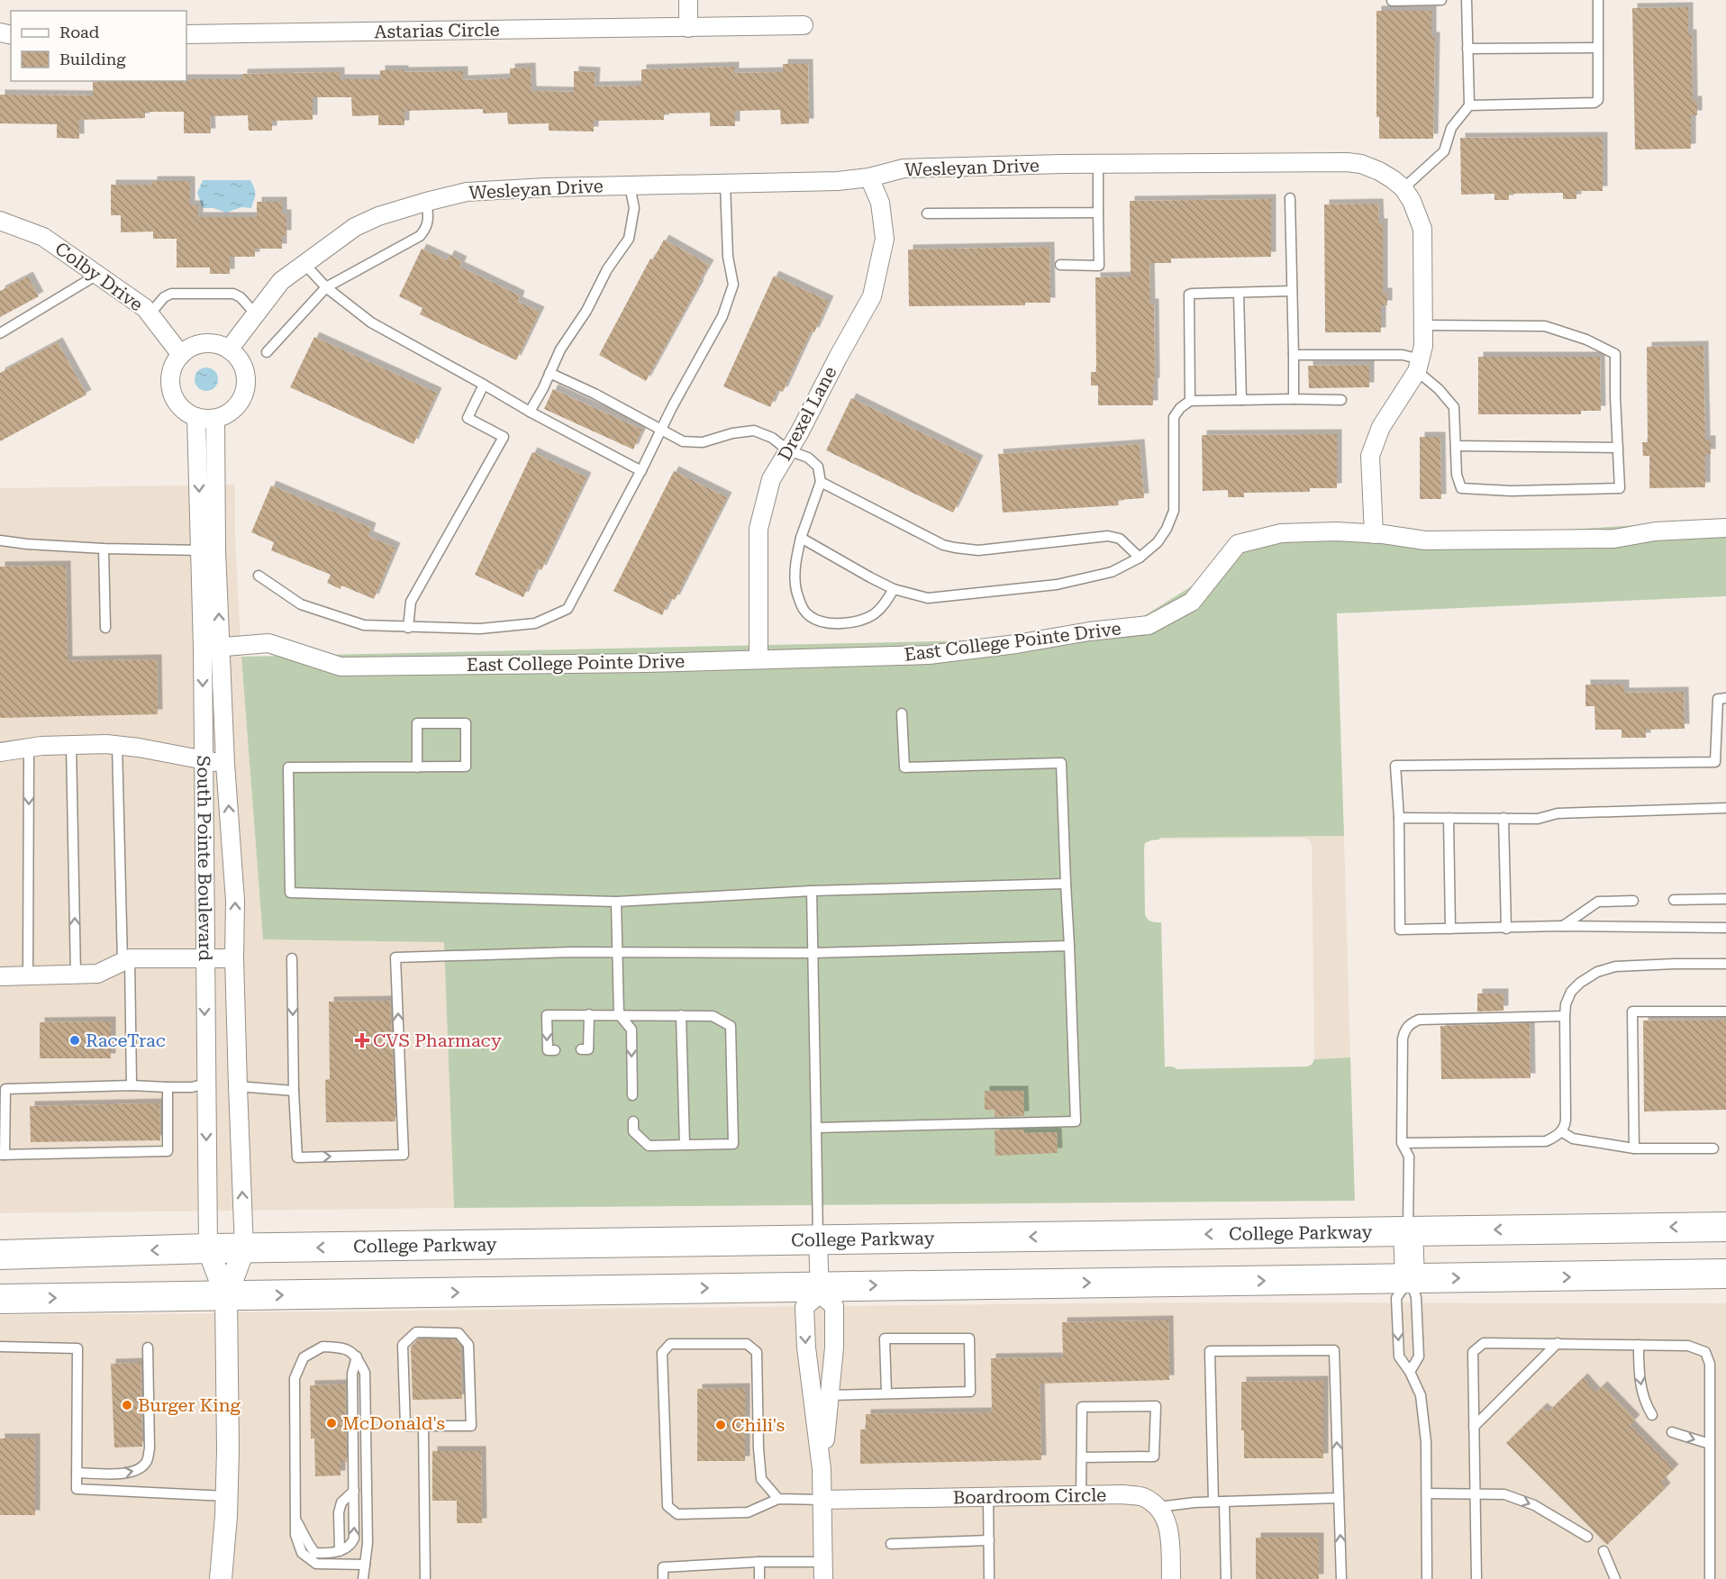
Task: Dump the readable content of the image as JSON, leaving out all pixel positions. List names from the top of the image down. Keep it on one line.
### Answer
{"streets":{"main road":["College Parkway"],"street":["Astarias Circle","Wesleyan Drive","Colby Drive","Drexel Lane","East College Pointe Drive","South Pointe Boulevard","Boardroom Circle"]},"crossings":[["Wesleyan Drive","Colby Drive"],["Wesleyan Drive","Drexel Lane"],["Wesleyan Drive","East College Pointe Drive"],["Wesleyan Drive","South Pointe Boulevard"],["Colby Drive","South Pointe Boulevard"],["Drexel Lane","East College Pointe Drive"],["East College Pointe Drive","South Pointe Boulevard"],["South Pointe Boulevard","College Parkway"]],"places":{"other":["RaceTrac","Burger King","McDonald's","Chili's"],"health":["CVS Pharmacy"]},"legend":["Road","Building"]}
